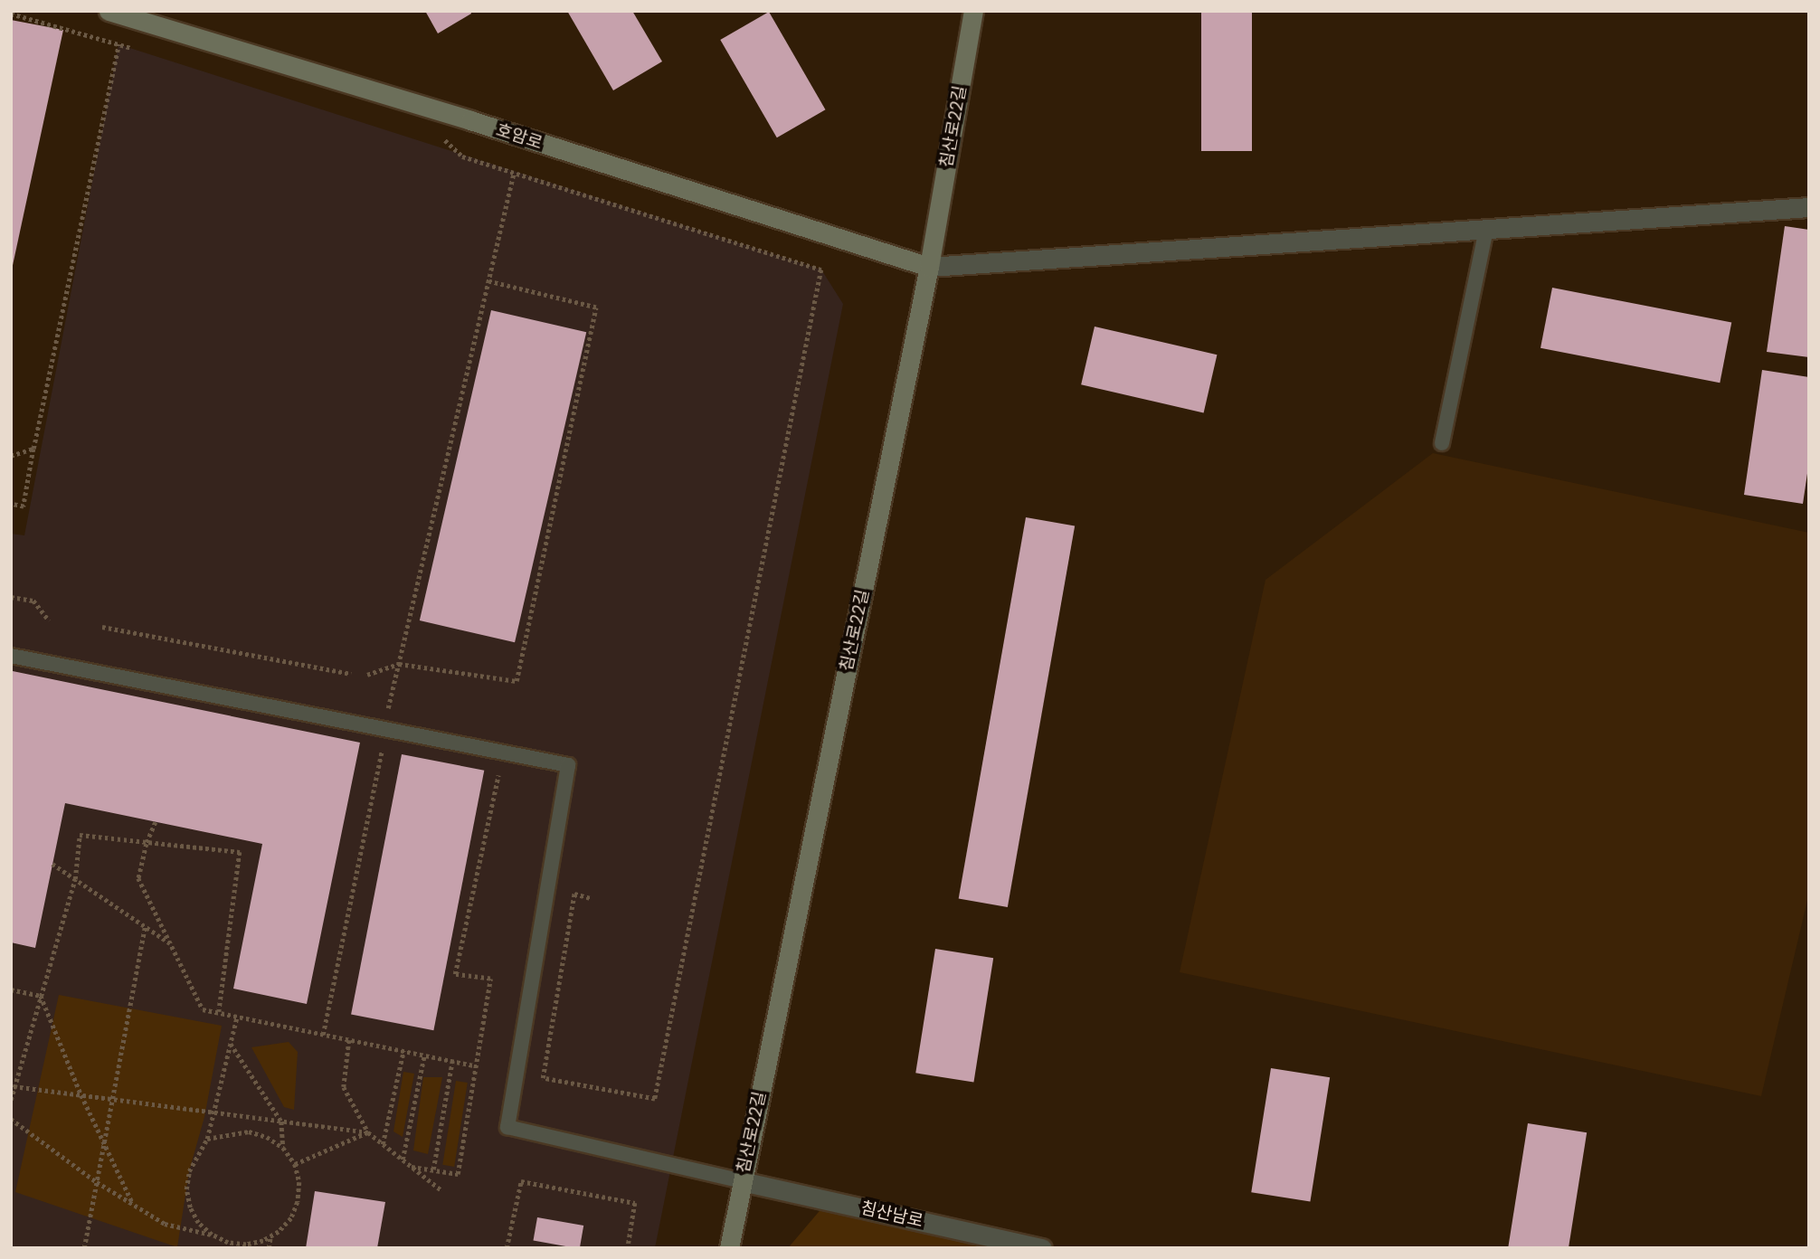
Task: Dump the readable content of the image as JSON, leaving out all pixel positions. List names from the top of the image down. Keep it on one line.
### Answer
{"streets":{"street":["침산로22길","호암로","침산남로"]},"crossings":[["침산로22길","호암로"],["침산로22길","침산남로"]]}
